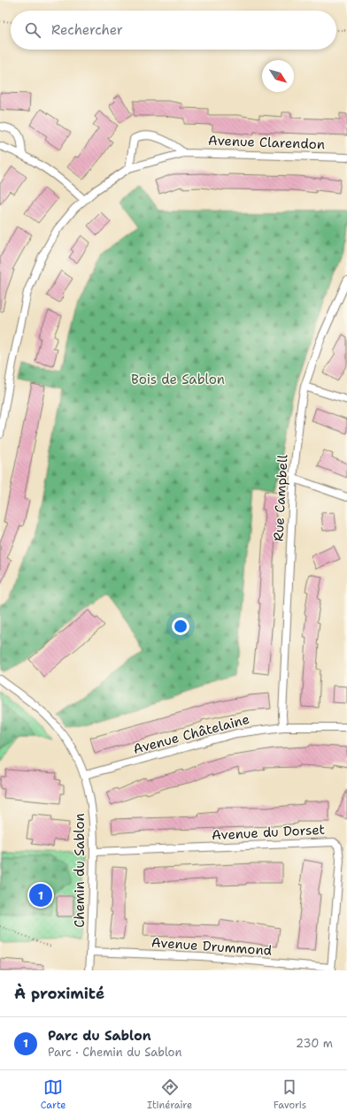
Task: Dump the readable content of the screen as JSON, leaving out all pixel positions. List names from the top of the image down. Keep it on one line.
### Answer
{"streets":{"street":["Avenue Clarendon","Rue Campbell","Avenue Châtelaine","Avenue du Dorset","Chemin du Sablon","Avenue Drummond"]},"crossings":[["Rue Campbell","Avenue Châtelaine"],["Avenue Châtelaine","Chemin du Sablon"],["Avenue du Dorset","Chemin du Sablon"],["Avenue du Dorset","Avenue Drummond"],["Chemin du Sablon","Avenue Drummond"]],"parks":["Bois de Sablon"],"north":"bottom right","page":{"search":"Rechercher","pins":"1","heading":"À proximité","list":[{"mark":"1","name":"Parc du Sablon","note":"Parc · Chemin du Sablon","value":"230 m"}],"nav":["Carte","Itinéraire","Favoris"]}}
